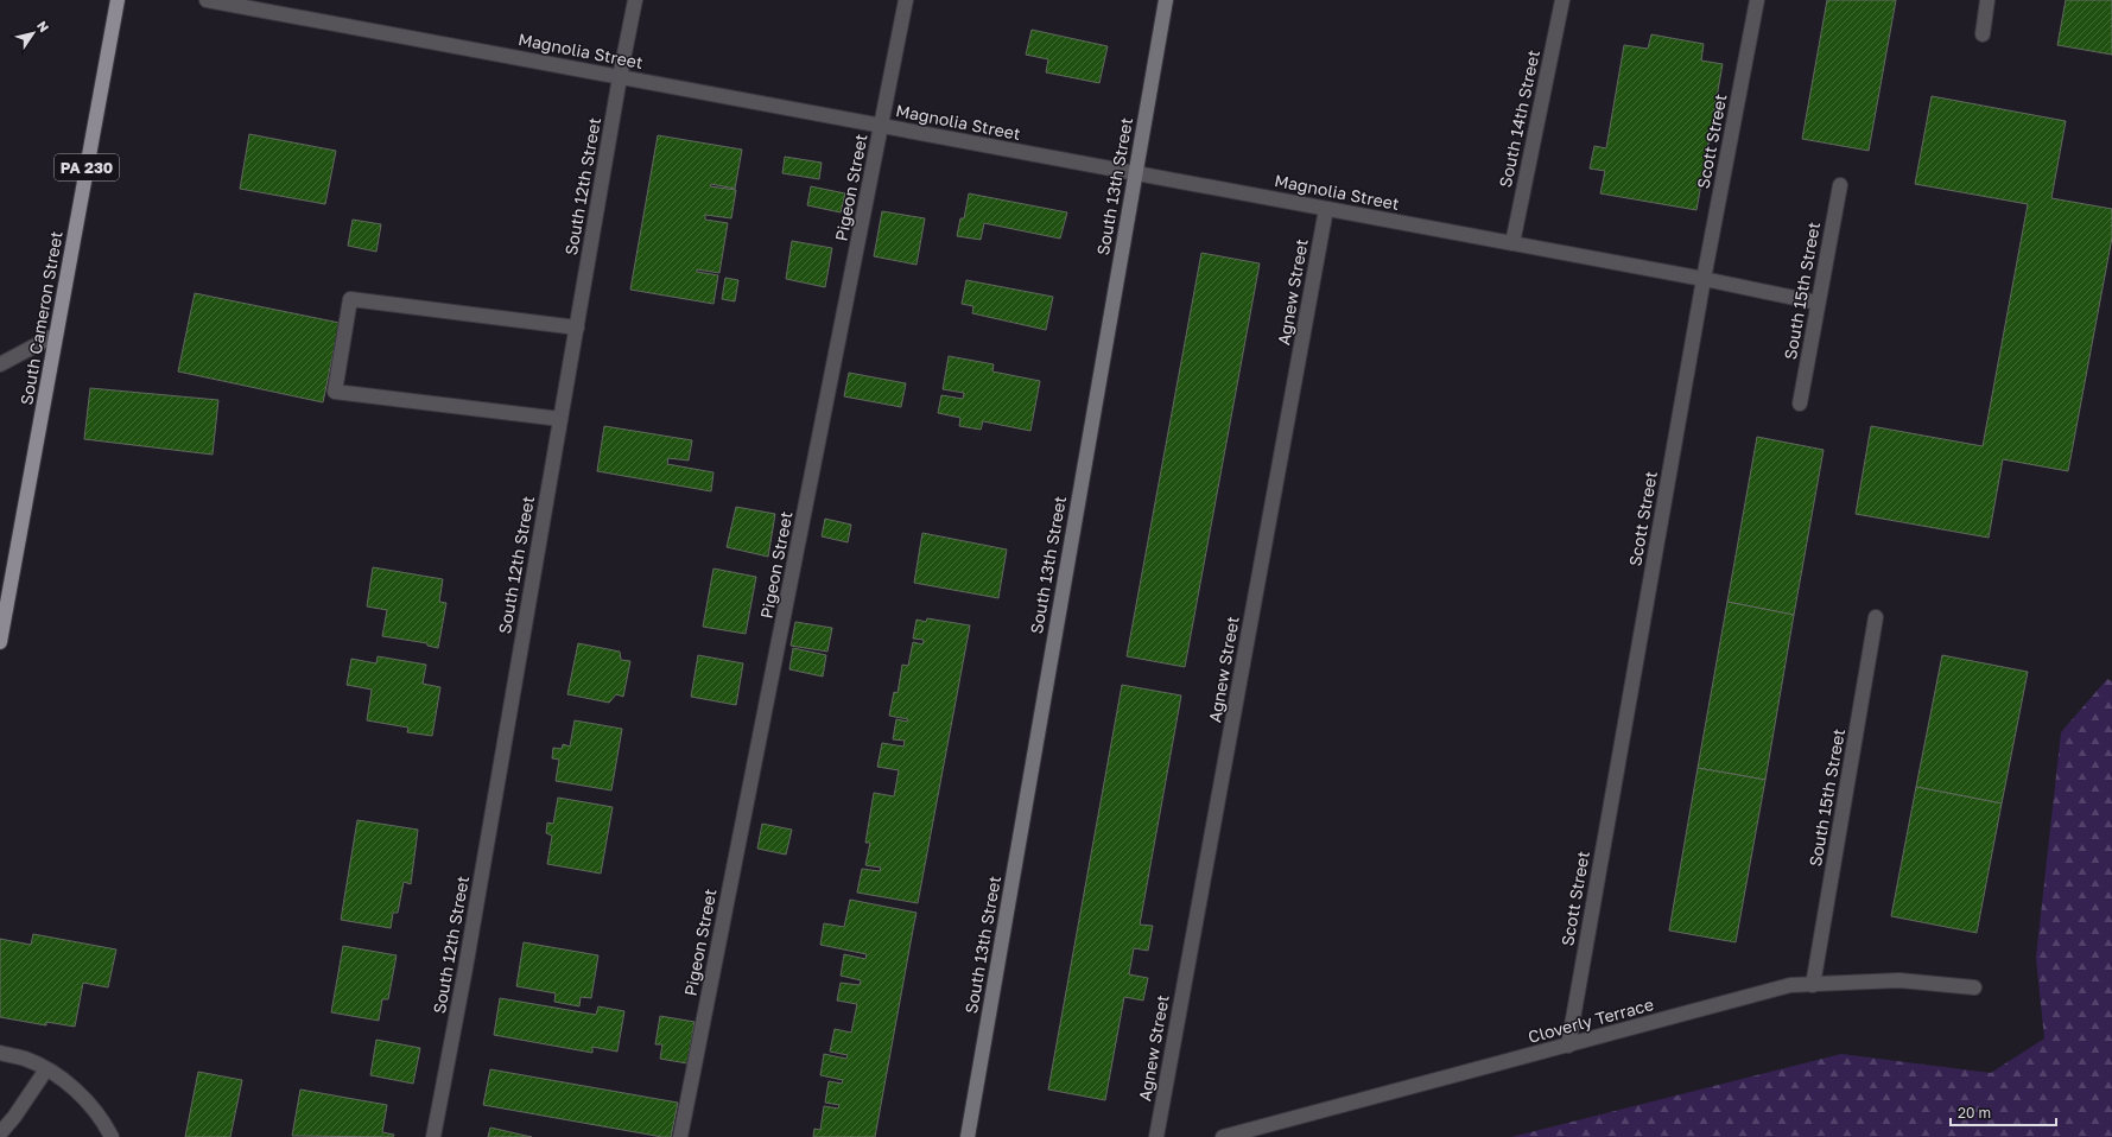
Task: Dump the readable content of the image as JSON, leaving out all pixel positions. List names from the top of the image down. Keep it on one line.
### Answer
{"streets":{"main road":["PA 230","South Cameron Street"],"street":["Magnolia Street","South 14th Street","Scott Street","South 12th Street","South 13th Street","Pigeon Street","South 15th Street","Agnew Street","Cloverly Terrace"]},"crossings":[["Magnolia Street","South 14th Street"],["Magnolia Street","Scott Street"],["Magnolia Street","South 12th Street"],["Magnolia Street","South 13th Street"],["Magnolia Street","Pigeon Street"],["Magnolia Street","South 15th Street"],["Magnolia Street","Agnew Street"],["Scott Street","Cloverly Terrace"],["South 15th Street","Cloverly Terrace"]],"scale_bar":"20 m","north":"top right"}
